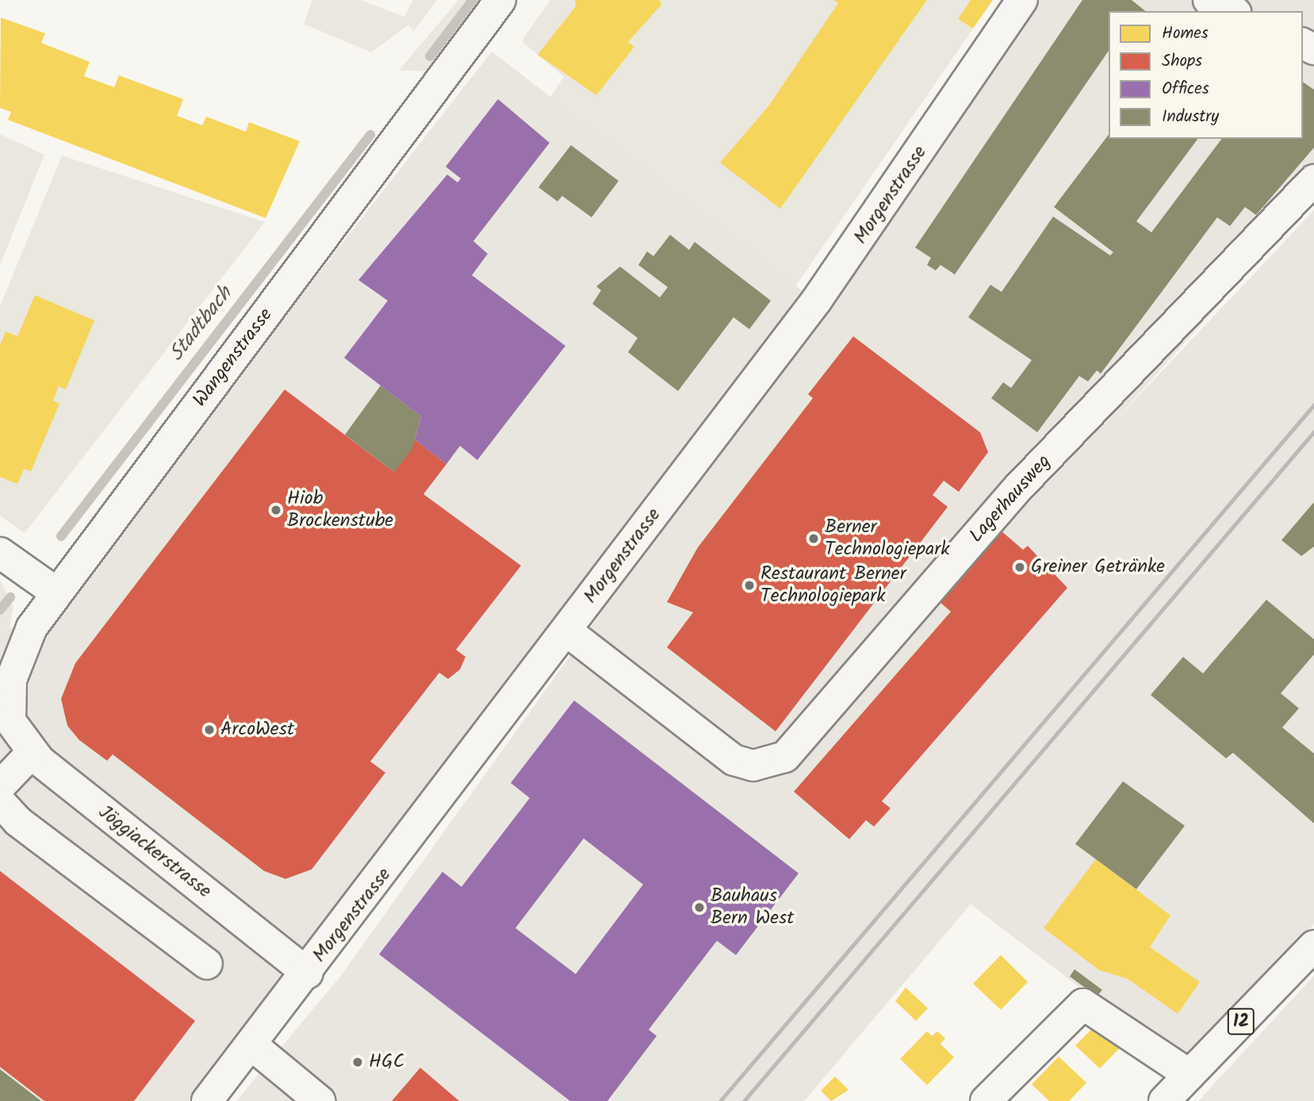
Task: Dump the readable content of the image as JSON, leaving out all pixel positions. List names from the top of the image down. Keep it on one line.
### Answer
{"streets":{"street":["Morgenstrasse","Wangenstrasse","Lagerhausweg","Jöggiackerstrasse","12"]},"crossings":[["Morgenstrasse","Lagerhausweg"],["Morgenstrasse","Jöggiackerstrasse"],["Wangenstrasse","Jöggiackerstrasse"]],"water":["Stadtbach"],"places":["Hiob Brockenstube","Berner Technologiepark","Greiner Getränke","Restaurant Berner Technologiepark","ArcoWest","Bauhaus Bern West","HGC"],"legend":["Homes","Shops","Offices","Industry"]}
